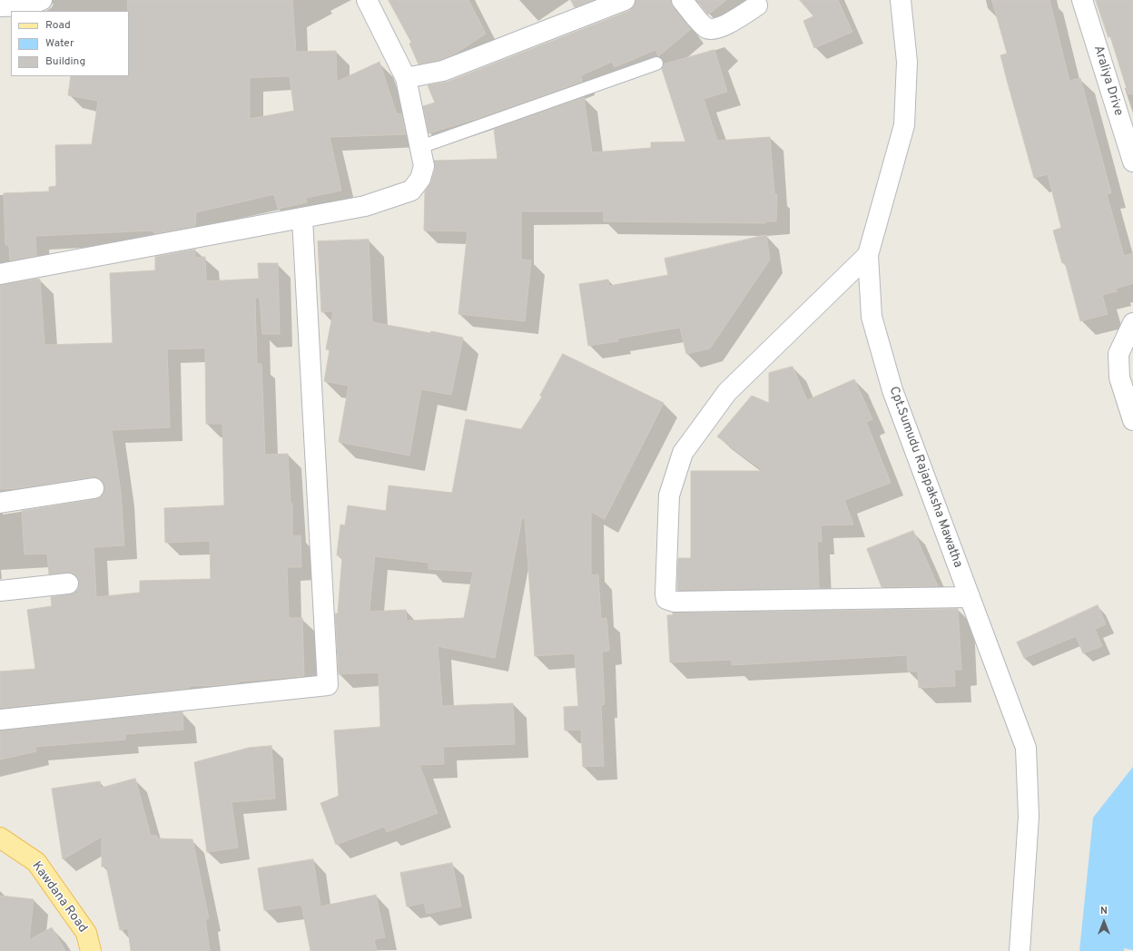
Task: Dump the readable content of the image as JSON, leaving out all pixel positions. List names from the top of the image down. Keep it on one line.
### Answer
{"streets":{"main road":["Kawdana Road"],"street":["Araliya Drive","Cpt.Sumudu Rajapaksha Mawatha"]},"legend":["Road","Water","Building"],"north":"top"}
